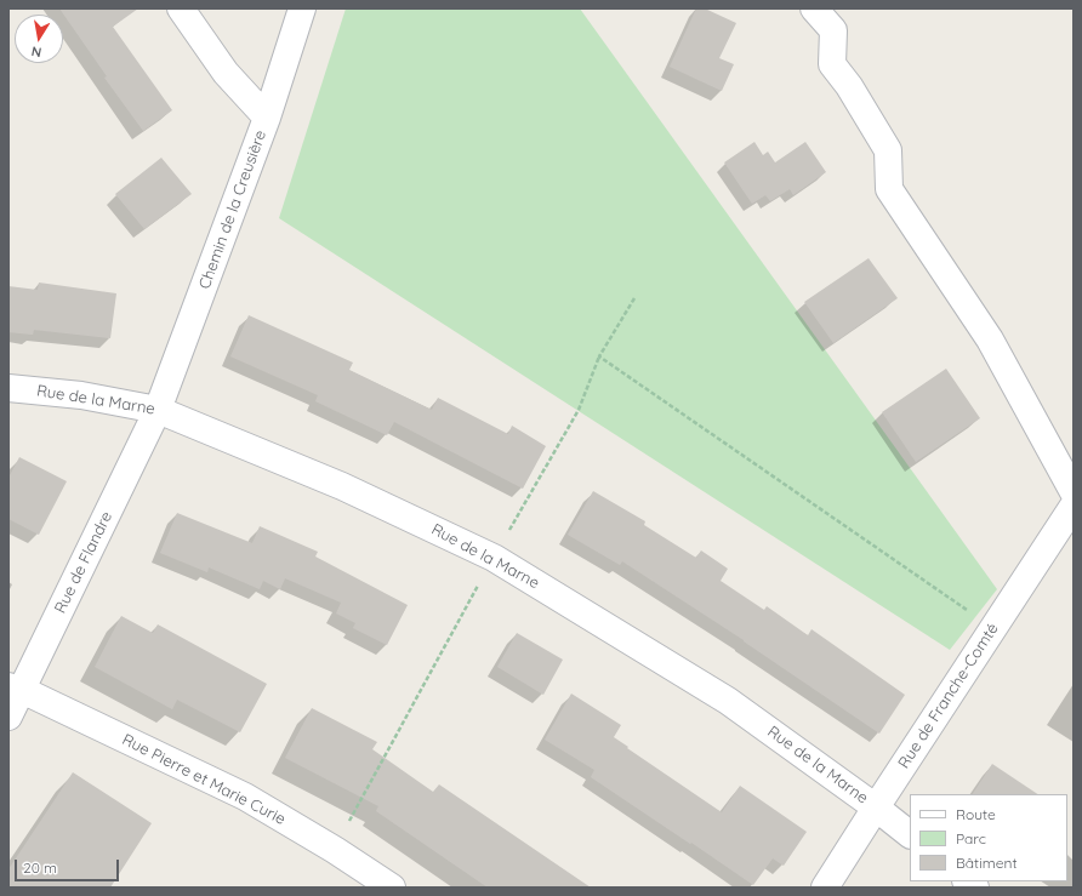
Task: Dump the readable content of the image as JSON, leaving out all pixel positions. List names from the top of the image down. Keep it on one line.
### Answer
{"streets":{"street":["Chemin de la Creusière","Rue de la Marne","Rue de Flandre","Rue de Franche-Comté","Rue Pierre et Marie Curie"]},"crossings":[["Chemin de la Creusière","Rue de la Marne"],["Chemin de la Creusière","Rue de Flandre"],["Rue de la Marne","Rue de Flandre"],["Rue de la Marne","Rue de Franche-Comté"],["Rue de Flandre","Rue Pierre et Marie Curie"]],"legend":["Route","Parc","Bâtiment"],"scale_bar":"20 m","north":"bottom"}
